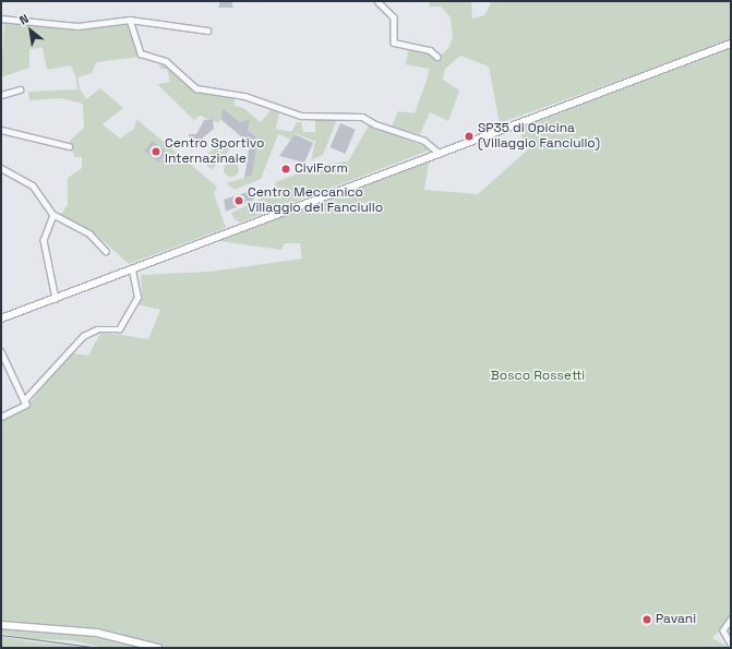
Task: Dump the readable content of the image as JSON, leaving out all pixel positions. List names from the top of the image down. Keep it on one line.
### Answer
{"parks":["Bosco Rossetti"],"places":["SP35 di Opicina (Villaggio Fanciullo)","Centro Sportivo Internazinale","CiviForm","Centro Meccanico Villaggio del Fanciullo","Pavani"],"north":"top left"}
